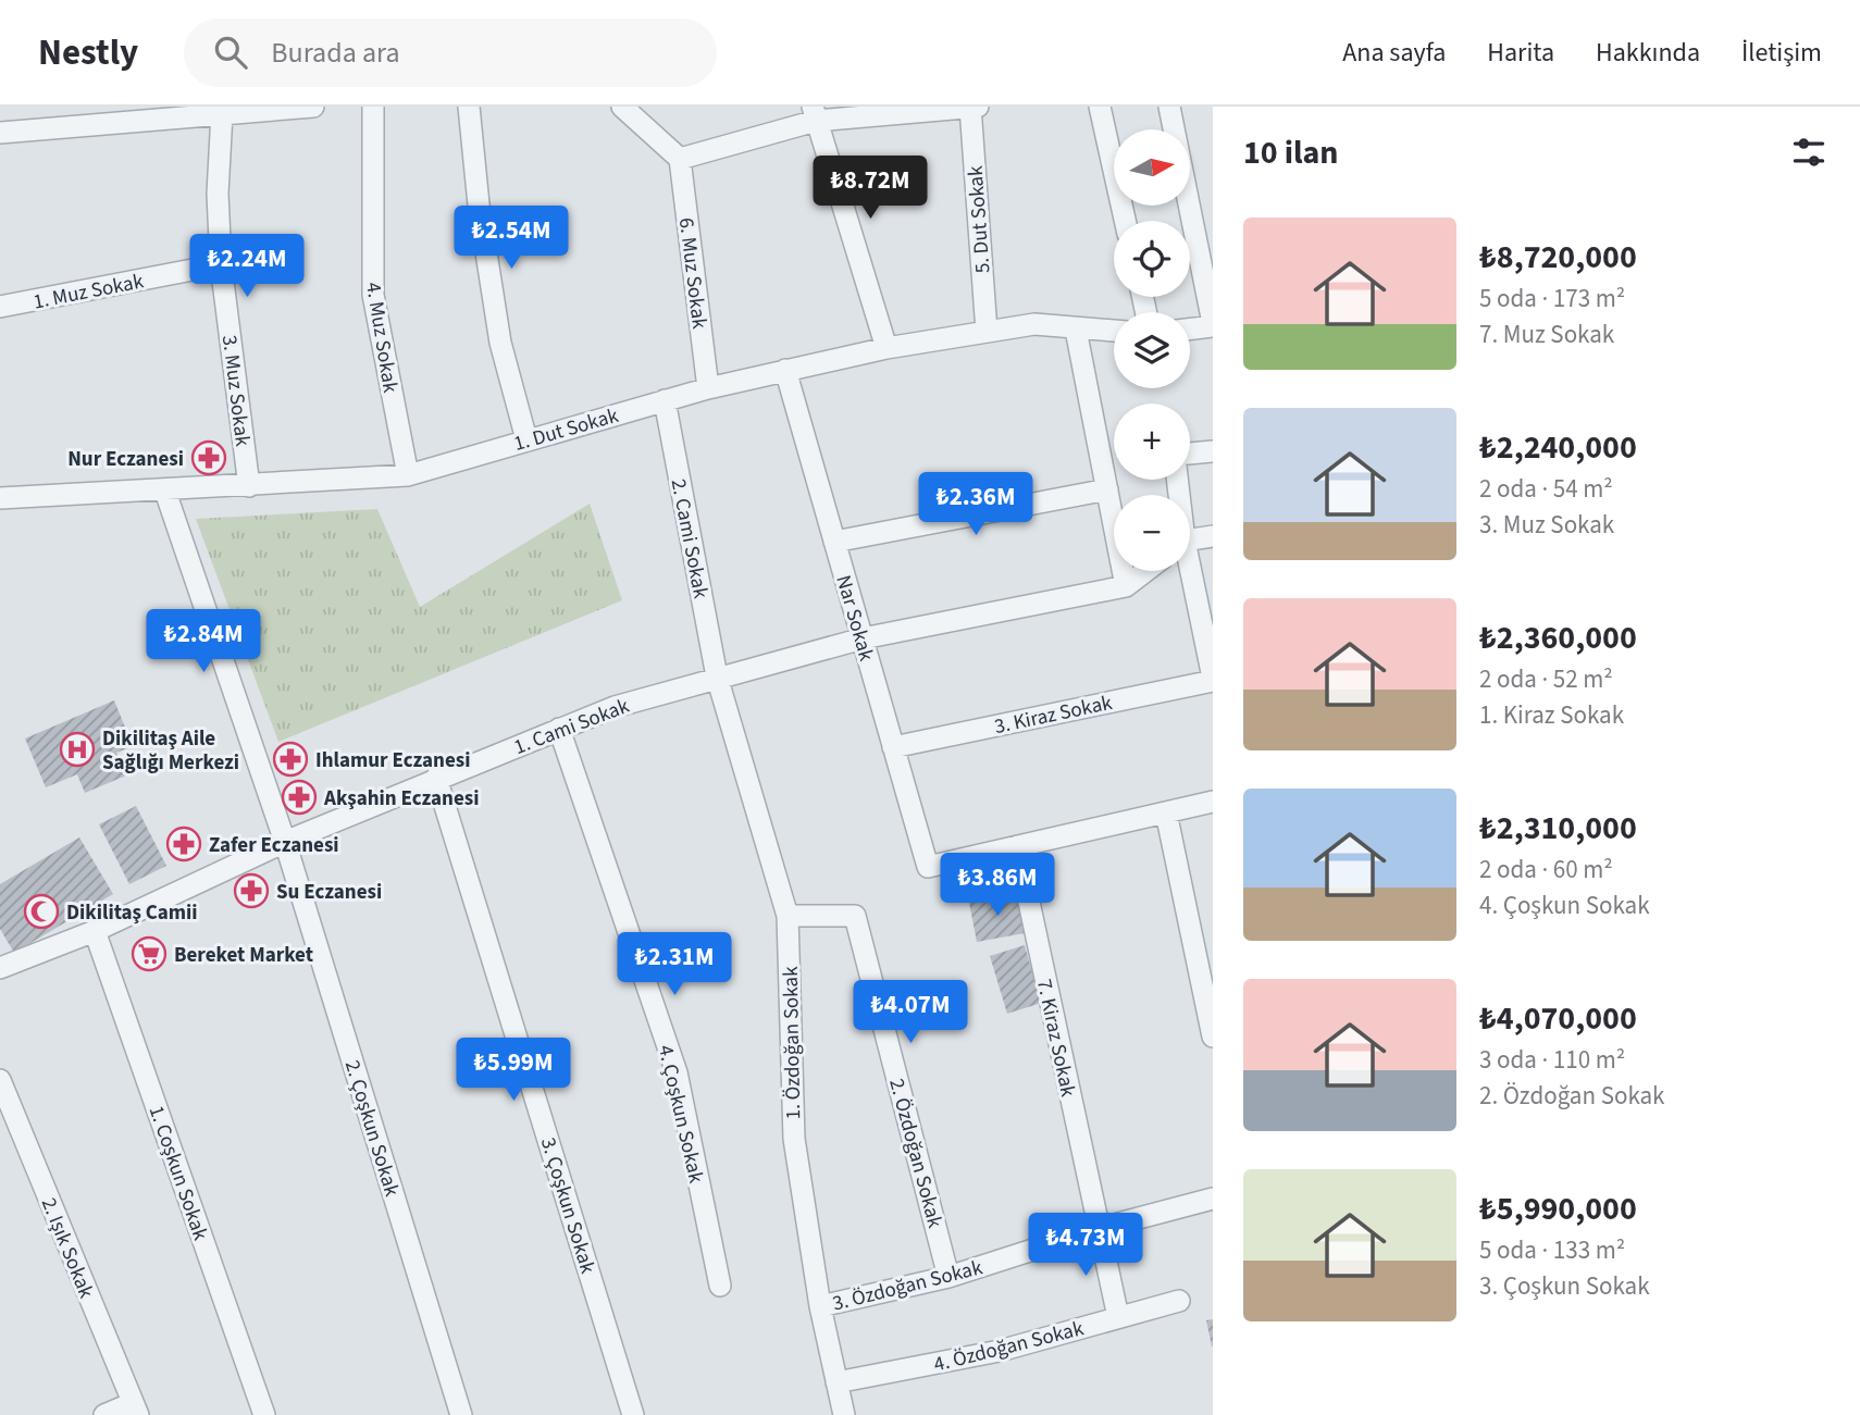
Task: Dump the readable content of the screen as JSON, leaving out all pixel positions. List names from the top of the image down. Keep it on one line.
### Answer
{"streets":{"street":["5. Dut Sokak","6. Muz Sokak","1. Muz Sokak","4. Muz Sokak","3. Muz Sokak","1. Dut Sokak","2. Cami Sokak","Nar Sokak","3. Kiraz Sokak","1. Cami Sokak","7. Kiraz Sokak","1. Özdoğan Sokak","4. Çoşkun Sokak","2. Çoşkun Sokak","2. Özdoğan Sokak","1. Coşkun Sokak","3. Çoşkun Sokak","2. Işık Sokak","3. Özdoğan Sokak","4. Özdoğan Sokak"]},"crossings":[["5. Dut Sokak","1. Dut Sokak"],["6. Muz Sokak","1. Dut Sokak"],["1. Muz Sokak","3. Muz Sokak"],["4. Muz Sokak","1. Dut Sokak"],["3. Muz Sokak","1. Dut Sokak"],["1. Dut Sokak","2. Cami Sokak"],["1. Dut Sokak","Nar Sokak"],["1. Dut Sokak","2. Çoşkun Sokak"],["2. Cami Sokak","1. Cami Sokak"],["2. Cami Sokak","1. Özdoğan Sokak"],["Nar Sokak","3. Kiraz Sokak"],["Nar Sokak","1. Cami Sokak"],["Nar Sokak","7. Kiraz Sokak"],["1. Cami Sokak","1. Özdoğan Sokak"],["1. Cami Sokak","4. Çoşkun Sokak"],["1. Cami Sokak","2. Çoşkun Sokak"],["1. Cami Sokak","1. Coşkun Sokak"],["1. Cami Sokak","3. Çoşkun Sokak"],["7. Kiraz Sokak","3. Özdoğan Sokak"],["7. Kiraz Sokak","4. Özdoğan Sokak"],["1. Özdoğan Sokak","2. Özdoğan Sokak"],["1. Özdoğan Sokak","3. Özdoğan Sokak"],["1. Özdoğan Sokak","4. Özdoğan Sokak"],["2. Özdoğan Sokak","3. Özdoğan Sokak"]],"places":{"pharmacy":["Nur Eczanesi","Ihlamur Eczanesi","Akşahin Eczanesi","Zafer Eczanesi","Su Eczanesi"],"hospital":["Dikilitaş Aile Sağlığı Merkezi"],"mosque":["Dikilitaş Camii"],"supermarket":["Bereket Market"]},"north":"right","page":{"header":"Nestly","search":"Burada ara","nav":["Ana sayfa","Harita","Hakkında","İletişim"],"heading":"10 ilan","map_buttons":["+","−"],"price":["₺8.72M","₺2.54M","₺2.24M","₺2.36M","₺2.84M","₺3.86M","₺2.31M","₺4.07M","₺5.99M","₺4.73M"],"list":[{"name":"₺8,720,000","note":"5 oda · 173 m² · 7. Muz Sokak"},{"name":"₺2,240,000","note":"2 oda · 54 m² · 3. Muz Sokak"},{"name":"₺2,360,000","note":"2 oda · 52 m² · 1. Kiraz Sokak"},{"name":"₺2,310,000","note":"2 oda · 60 m² · 4. Çoşkun Sokak"},{"name":"₺4,070,000","note":"3 oda · 110 m² · 2. Özdoğan Sokak"},{"name":"₺5,990,000","note":"5 oda · 133 m² · 3. Çoşkun Sokak"}]}}
